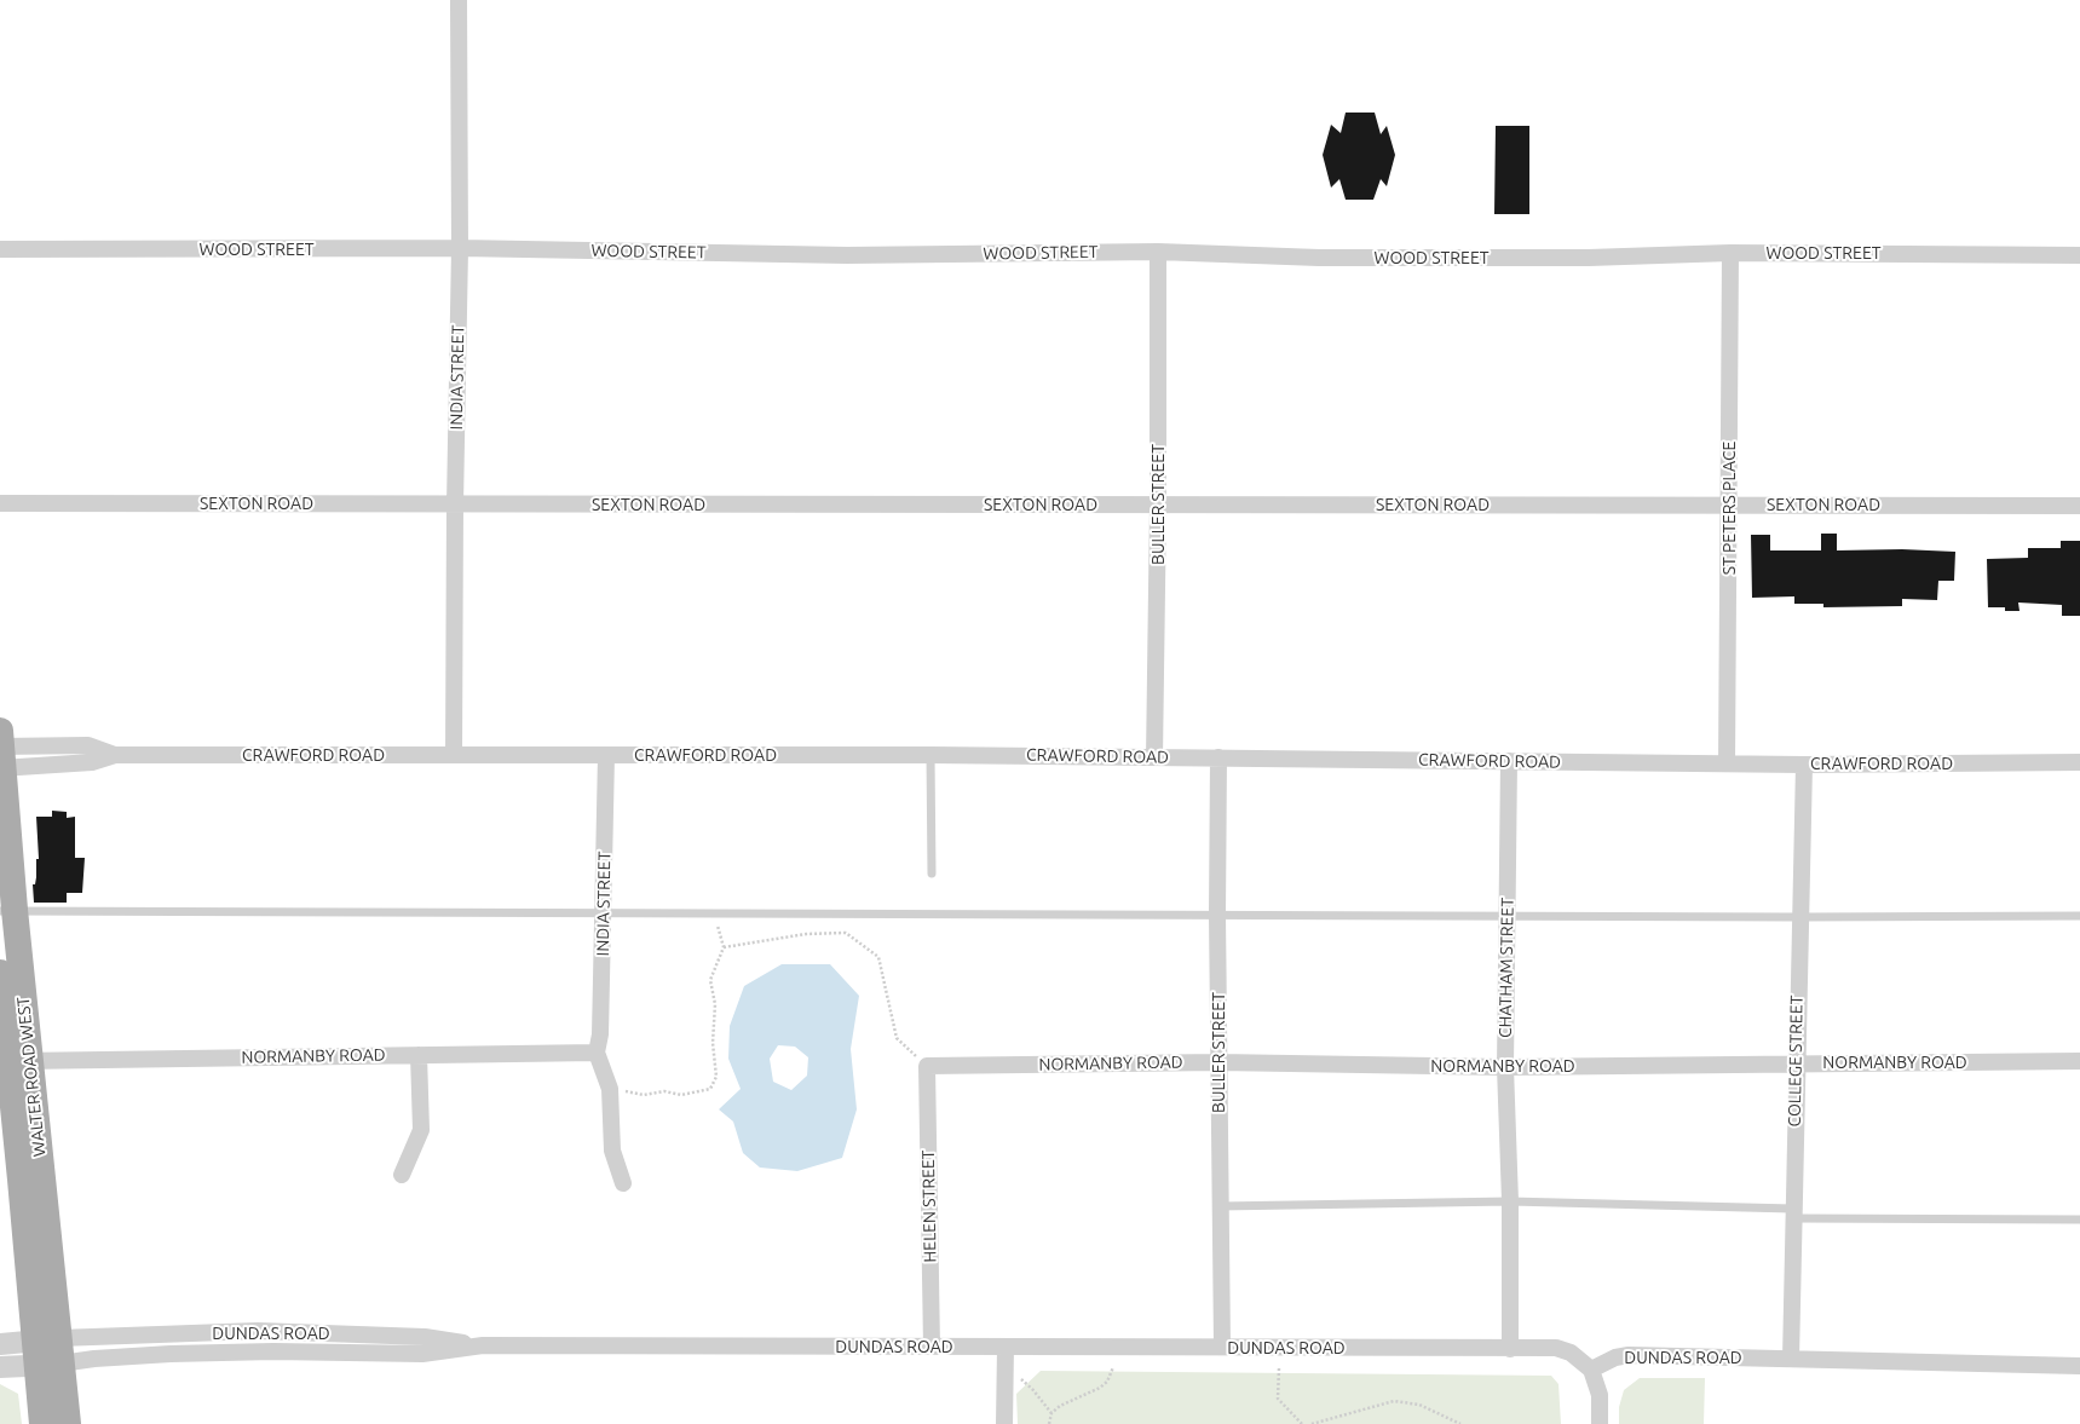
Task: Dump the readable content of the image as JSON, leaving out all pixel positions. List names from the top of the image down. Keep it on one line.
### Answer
{"streets":{"main road":["WALTER ROAD WEST"],"street":["WOOD STREET","INDIA STREET","SEXTON ROAD","BULLER STREET","ST PETERS PLACE","CRAWFORD ROAD","CHATHAM STREET","NORMANBY ROAD","COLLEGE STREET","HELEN STREET","DUNDAS ROAD"]},"crossings":[["WOOD STREET","INDIA STREET"],["WOOD STREET","BULLER STREET"],["WOOD STREET","ST PETERS PLACE"],["INDIA STREET","SEXTON ROAD"],["INDIA STREET","CRAWFORD ROAD"],["INDIA STREET","NORMANBY ROAD"],["SEXTON ROAD","BULLER STREET"],["SEXTON ROAD","ST PETERS PLACE"],["BULLER STREET","CRAWFORD ROAD"],["BULLER STREET","NORMANBY ROAD"],["BULLER STREET","DUNDAS ROAD"],["ST PETERS PLACE","CRAWFORD ROAD"],["CRAWFORD ROAD","CHATHAM STREET"],["CRAWFORD ROAD","COLLEGE STREET"],["CRAWFORD ROAD","WALTER ROAD WEST"],["CHATHAM STREET","NORMANBY ROAD"],["CHATHAM STREET","DUNDAS ROAD"],["NORMANBY ROAD","COLLEGE STREET"],["NORMANBY ROAD","WALTER ROAD WEST"],["NORMANBY ROAD","HELEN STREET"],["COLLEGE STREET","DUNDAS ROAD"],["WALTER ROAD WEST","DUNDAS ROAD"],["HELEN STREET","DUNDAS ROAD"]]}
